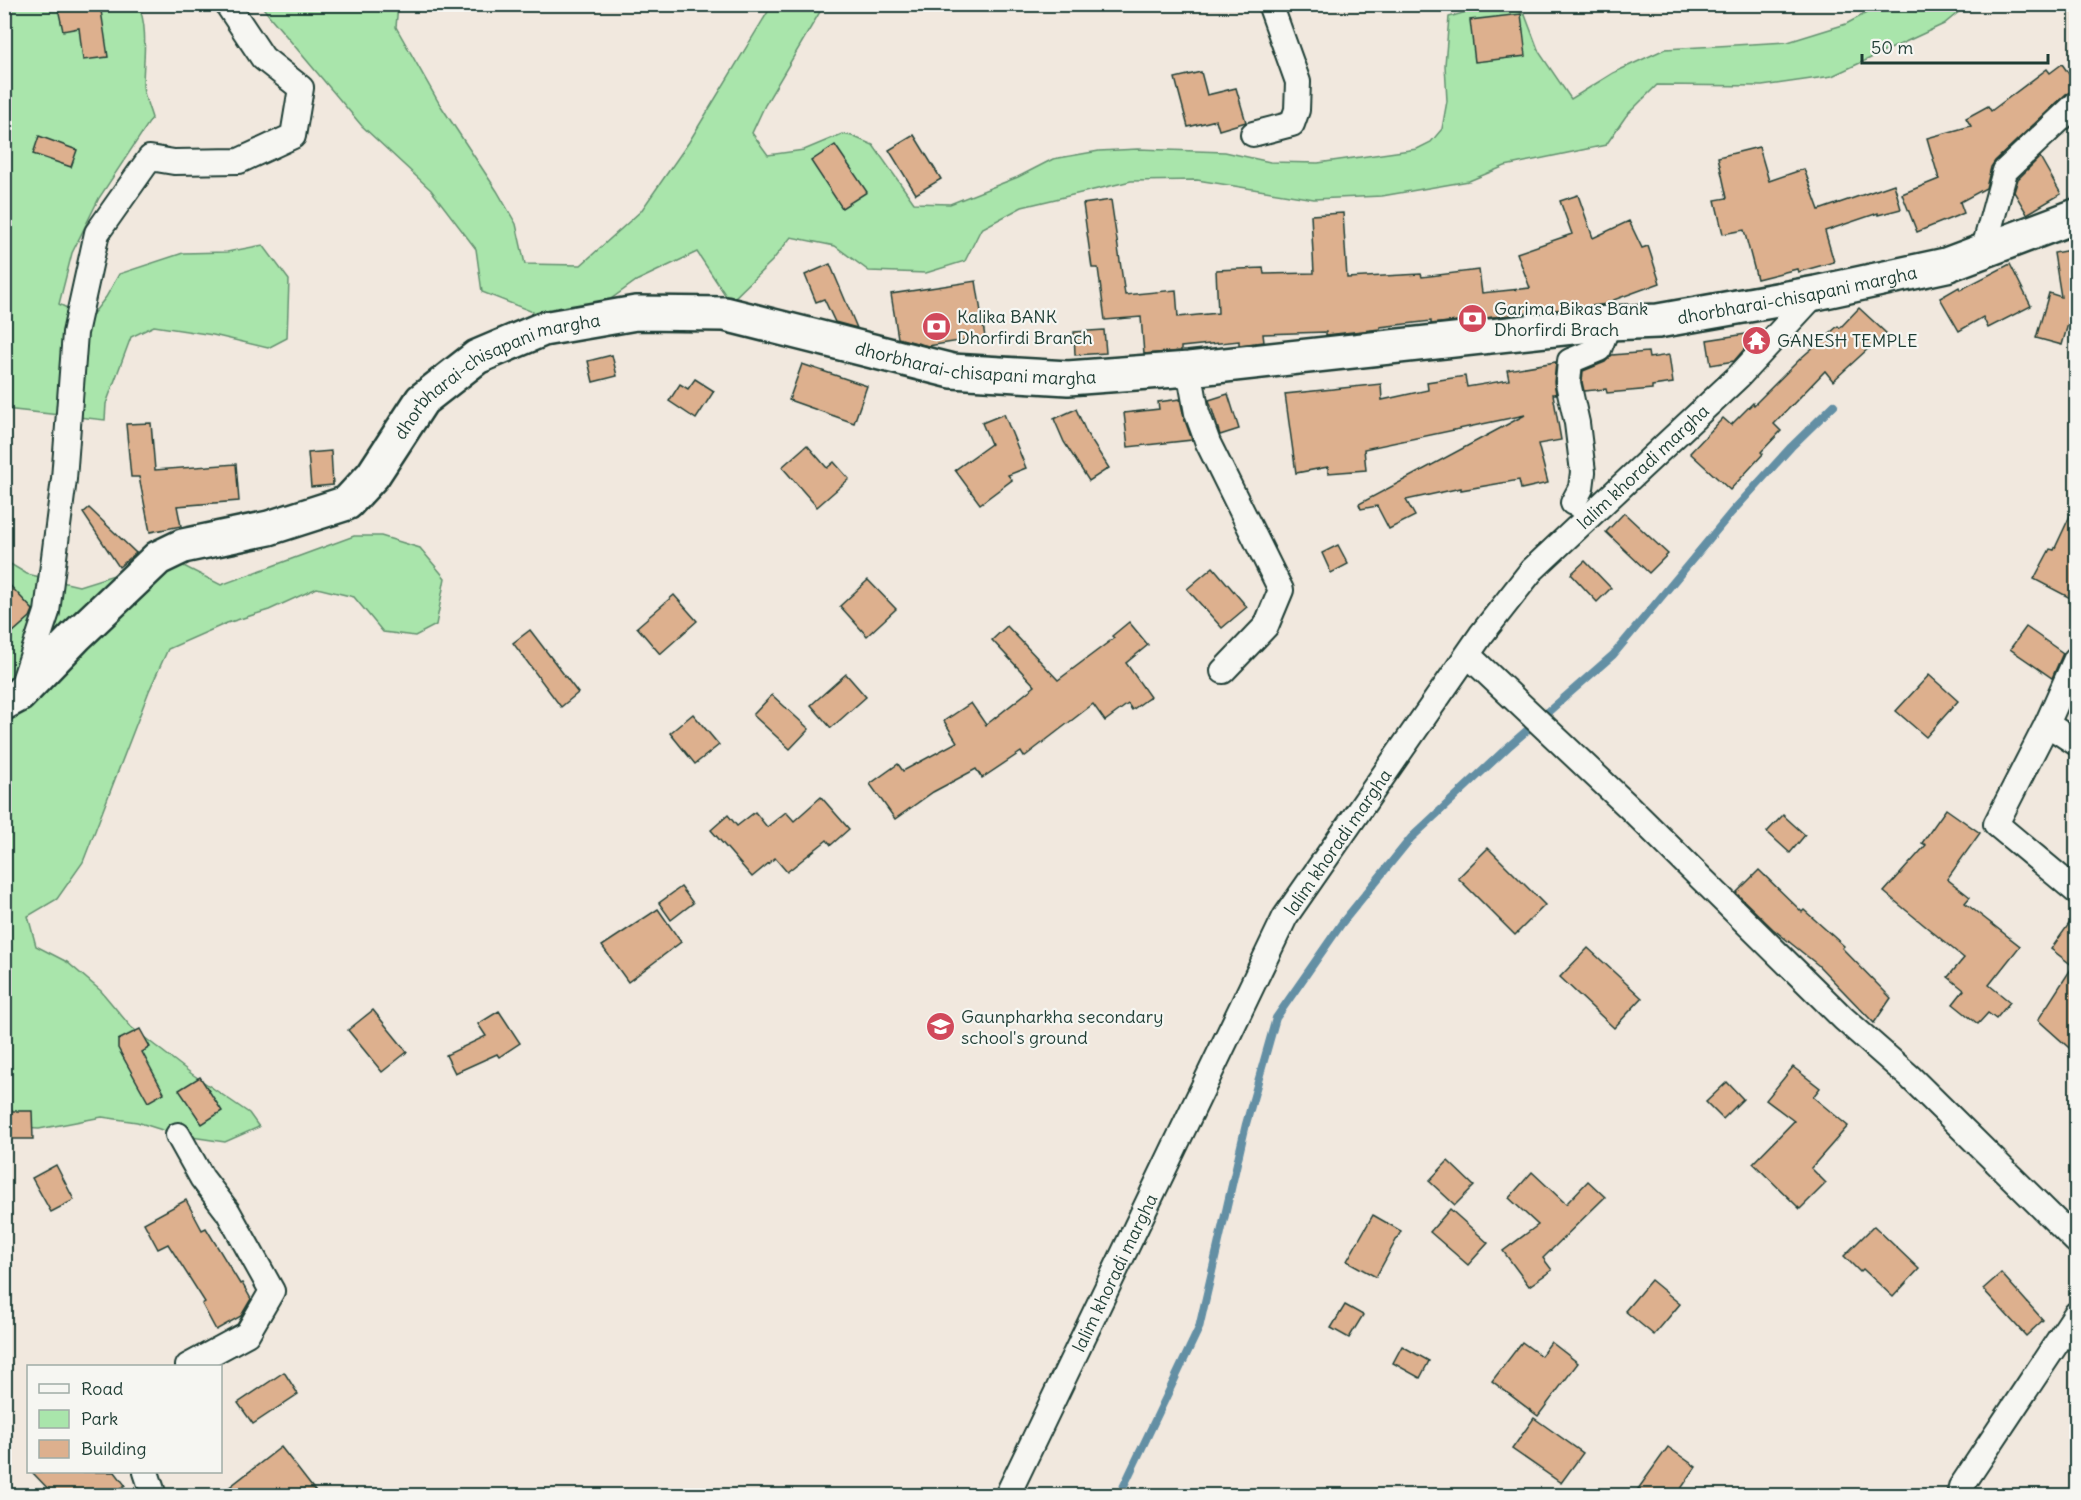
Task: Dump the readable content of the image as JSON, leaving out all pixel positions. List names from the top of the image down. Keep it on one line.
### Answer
{"streets":{"street":["dhorbharai-chisapani margha","lalim khoradi margha"]},"crossings":[["dhorbharai-chisapani margha","lalim khoradi margha"]],"places":{"bank":["Garima Bikas Bank Dhorfirdi Brach","Kalika BANK Dhorfirdi Branch"],"temple":["GANESH TEMPLE"],"school or university":["Gaunpharkha secondary school's ground"]},"legend":["Road","Park","Building"],"scale_bar":"50 m"}
